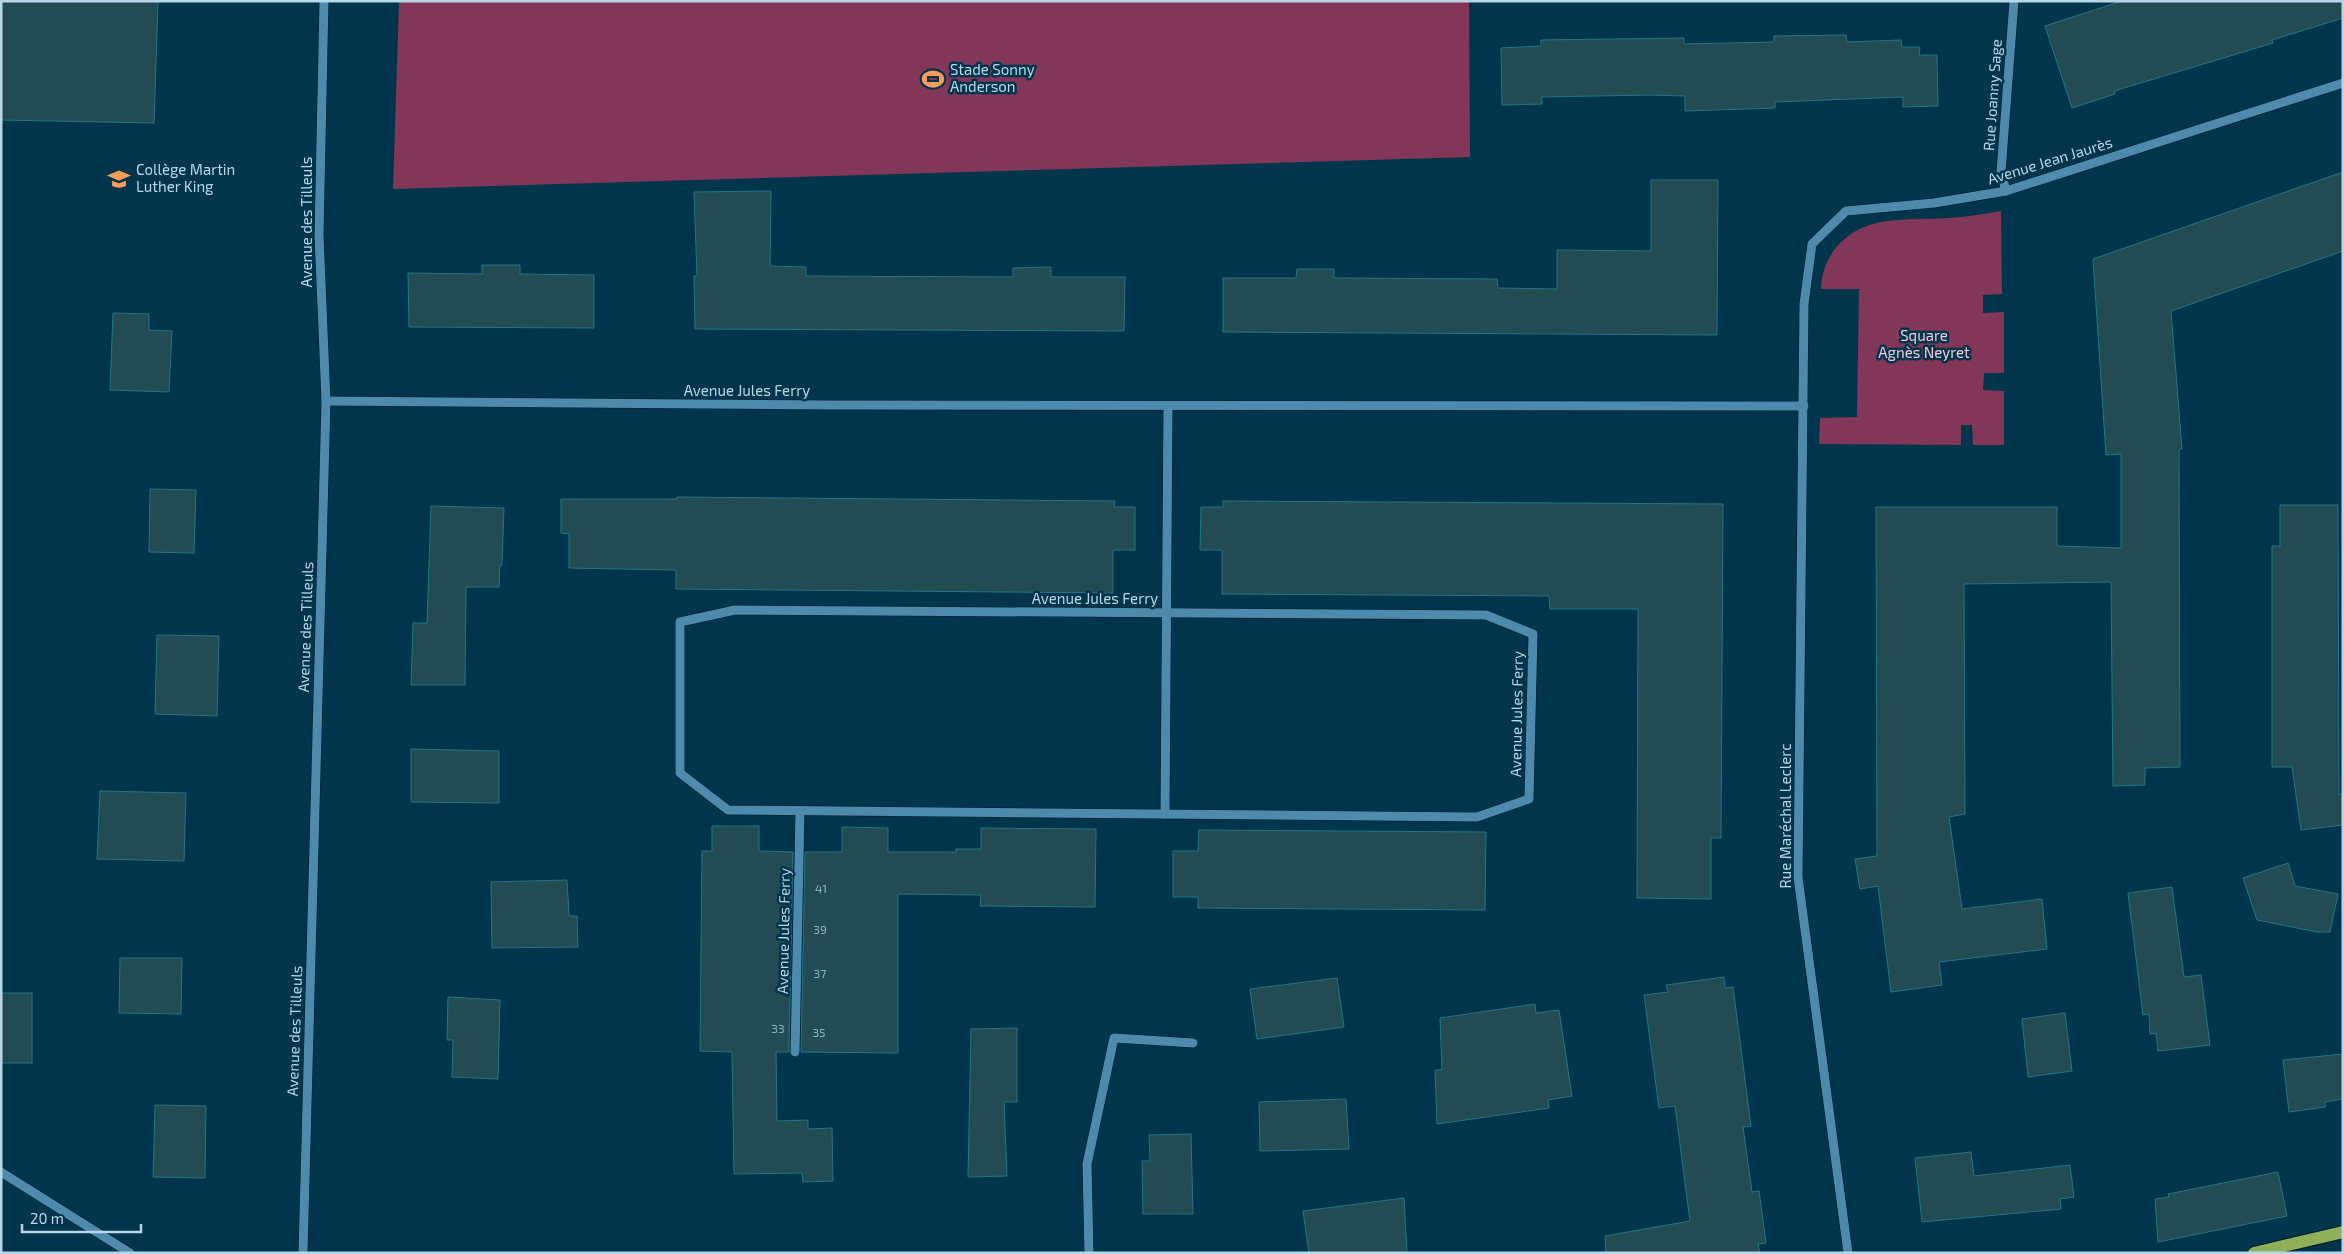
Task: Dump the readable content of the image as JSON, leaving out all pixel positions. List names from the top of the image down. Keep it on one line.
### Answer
{"streets":{"street":["Rue Joanny Sage","Avenue Jean Jaurès","Avenue des Tilleuls","Avenue Jules Ferry","Rue Maréchal Leclerc"]},"crossings":[["Rue Joanny Sage","Avenue Jean Jaurès"],["Avenue Jean Jaurès","Avenue Jules Ferry"],["Avenue Jean Jaurès","Rue Maréchal Leclerc"],["Avenue des Tilleuls","Avenue Jules Ferry"],["Avenue Jules Ferry","Rue Maréchal Leclerc"]],"parks":["Square Agnès Neyret"],"places":{"sports":["Stade Sonny Anderson"],"school or university":["Collège Martin Luther King"]},"house_numbers":["41","39","37","33","35"],"scale_bar":"20 m"}
